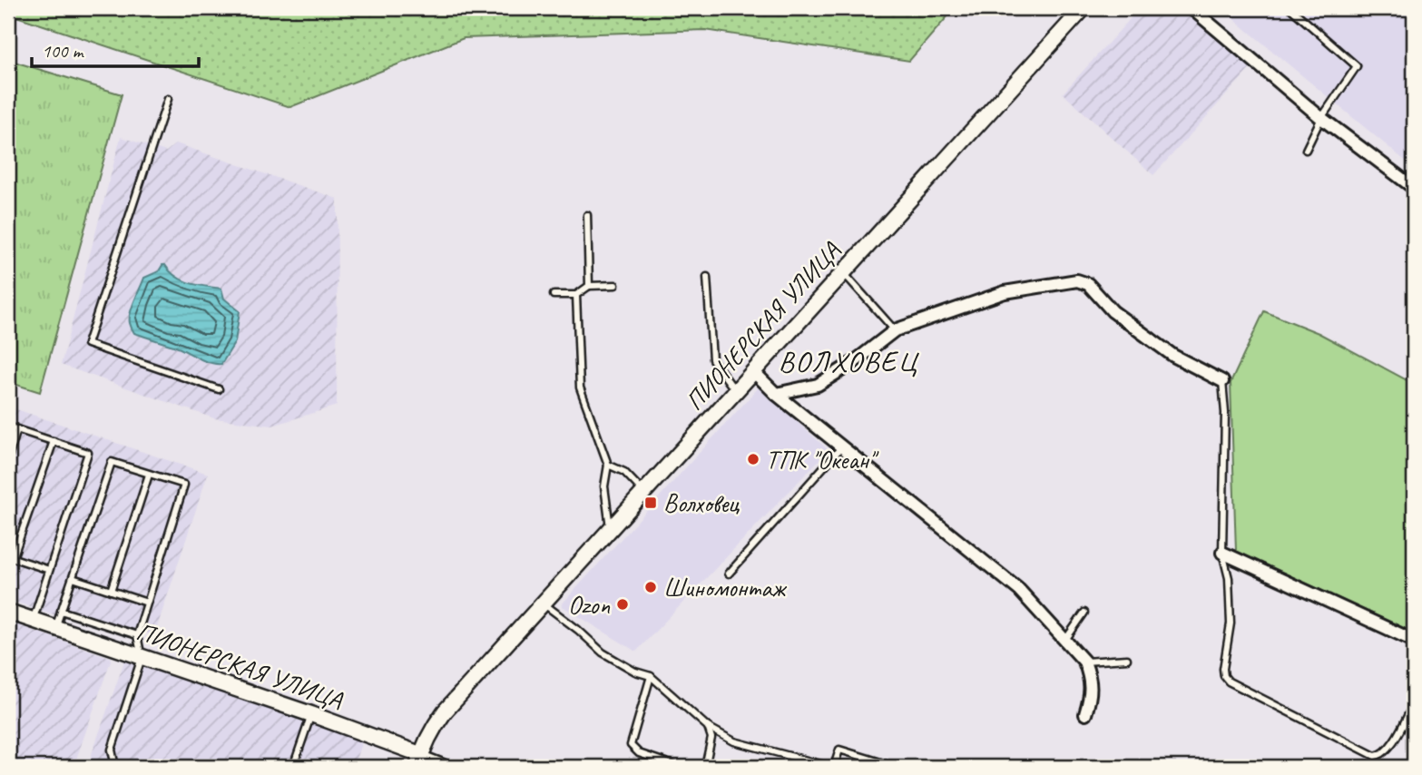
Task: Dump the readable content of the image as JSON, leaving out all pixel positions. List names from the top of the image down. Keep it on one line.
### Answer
{"streets":{"street":["ПИОНЕРСКАЯ УЛИЦА"]},"districts":["ВОЛХОВЕЦ"],"places":{"other":["ТПК \"Океан\"","Шиномонтаж","Ozon"],"transit":["Волховец"]},"scale_bar":"100 m"}
